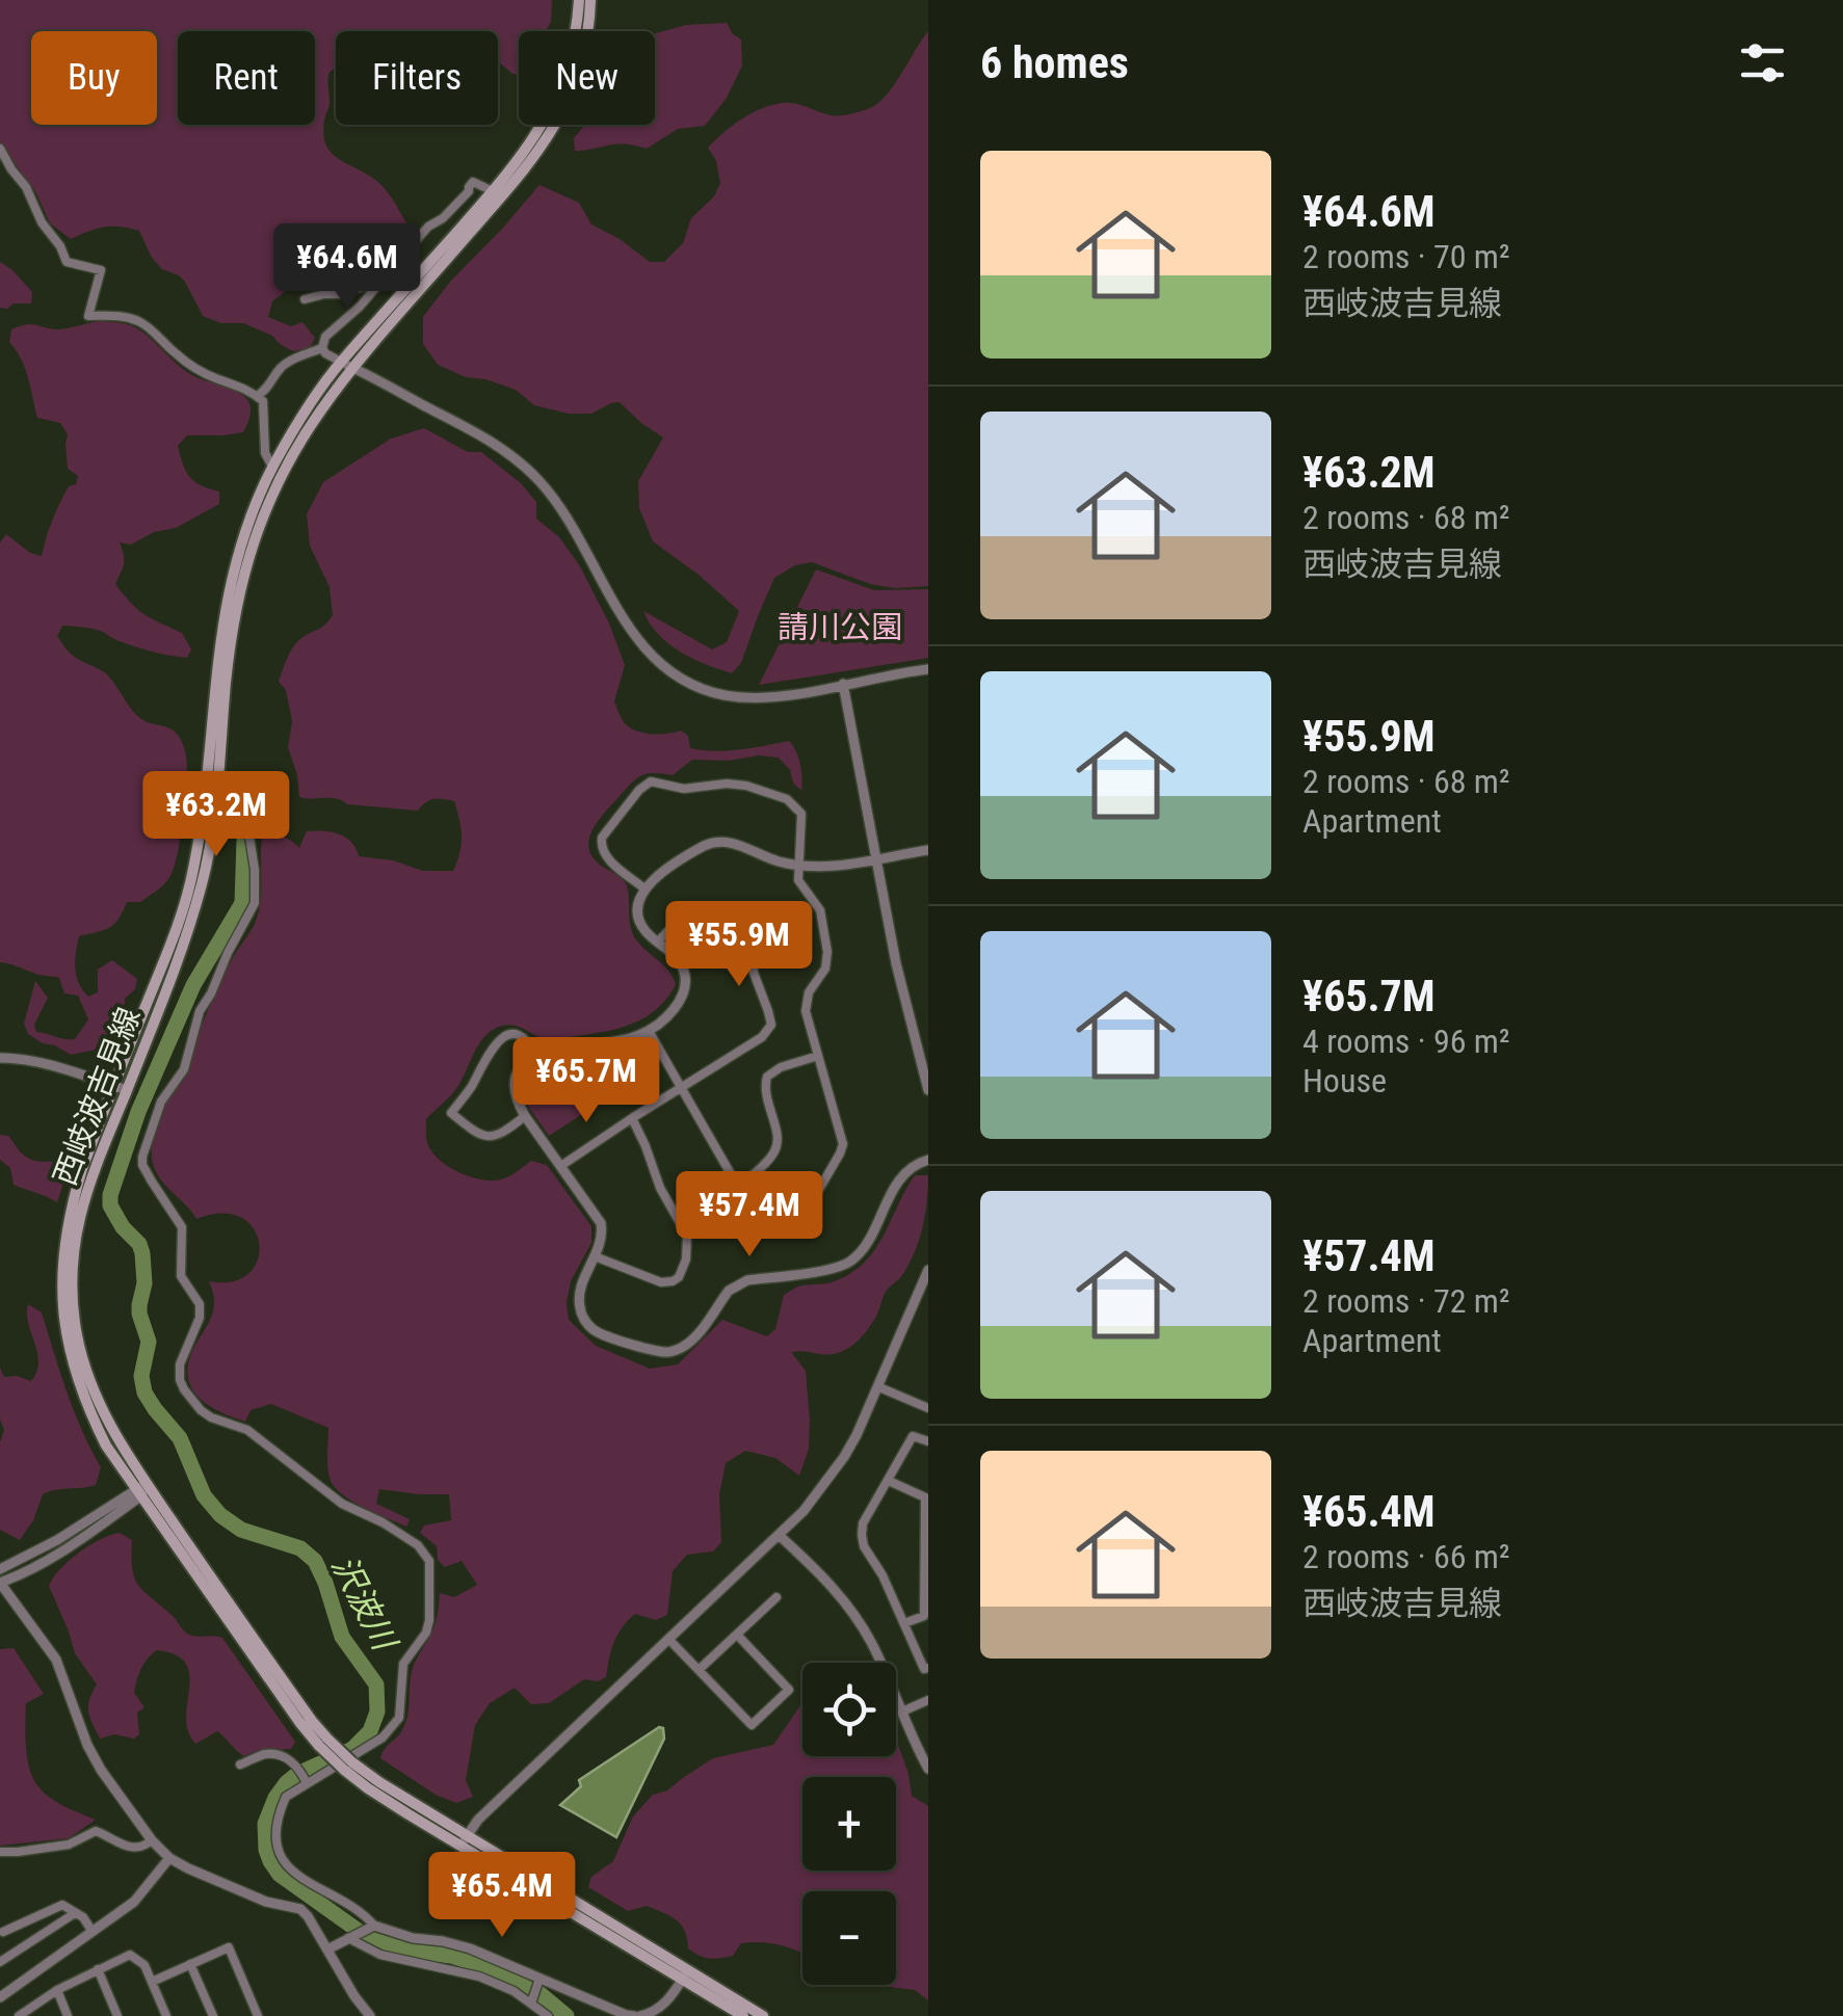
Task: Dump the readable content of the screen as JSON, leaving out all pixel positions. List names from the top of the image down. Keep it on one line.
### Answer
{"streets":{"main road":["西岐波吉見線"]},"water":["沢波川"],"parks":["請川公園"],"page":{"heading":"6 homes","chip":["Buy","Rent","Filters","New"],"list":[{"name":"¥64.6M","note":"2 rooms · 70 m² · 西岐波吉見線"},{"name":"¥63.2M","note":"2 rooms · 68 m² · 西岐波吉見線"},{"name":"¥55.9M","note":"2 rooms · 68 m² · Apartment"},{"name":"¥65.7M","note":"4 rooms · 96 m² · House"},{"name":"¥57.4M","note":"2 rooms · 72 m² · Apartment"},{"name":"¥65.4M","note":"2 rooms · 66 m² · 西岐波吉見線"}],"price":["¥64.6M","¥63.2M","¥55.9M","¥65.7M","¥57.4M","¥65.4M"],"map_buttons":["+","−"]}}
